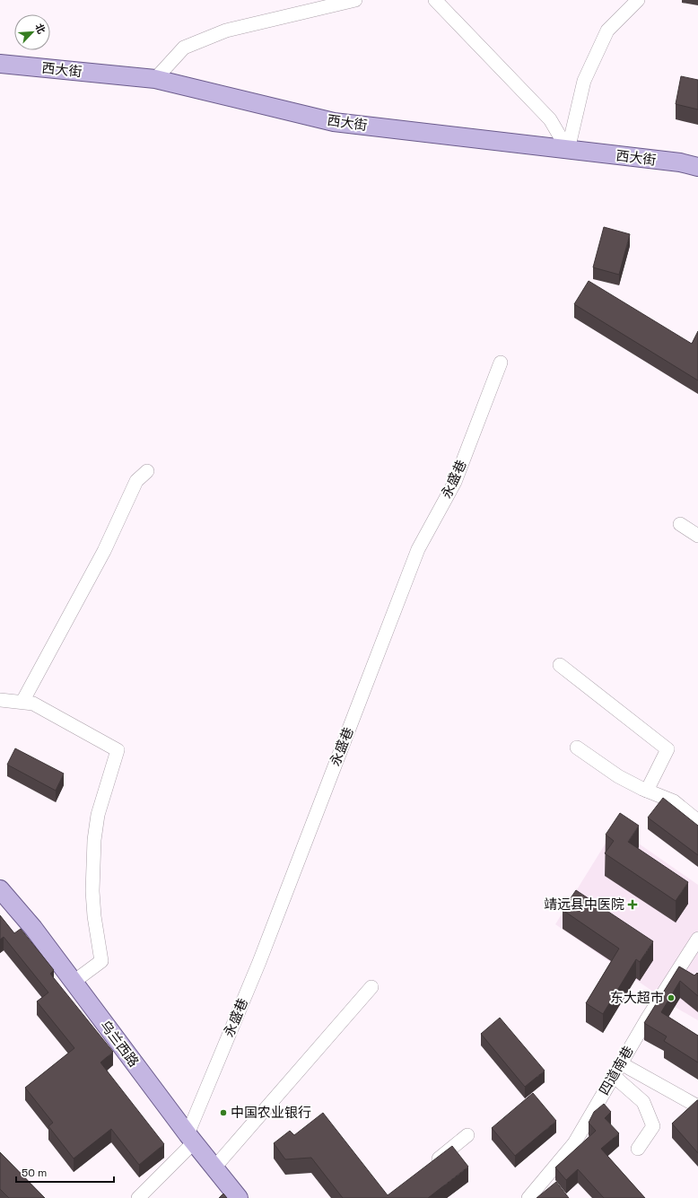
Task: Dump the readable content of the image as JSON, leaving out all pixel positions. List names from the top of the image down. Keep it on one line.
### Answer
{"streets":{"main road":["西大街","乌兰西路"],"street":["永盛巷","四道南巷"]},"crossings":[["永盛巷","乌兰西路"]],"places":{"health":["靖远县中医院"],"other":["东大超市","中国农业银行"]},"scale_bar":"50 m","north":"top right"}
